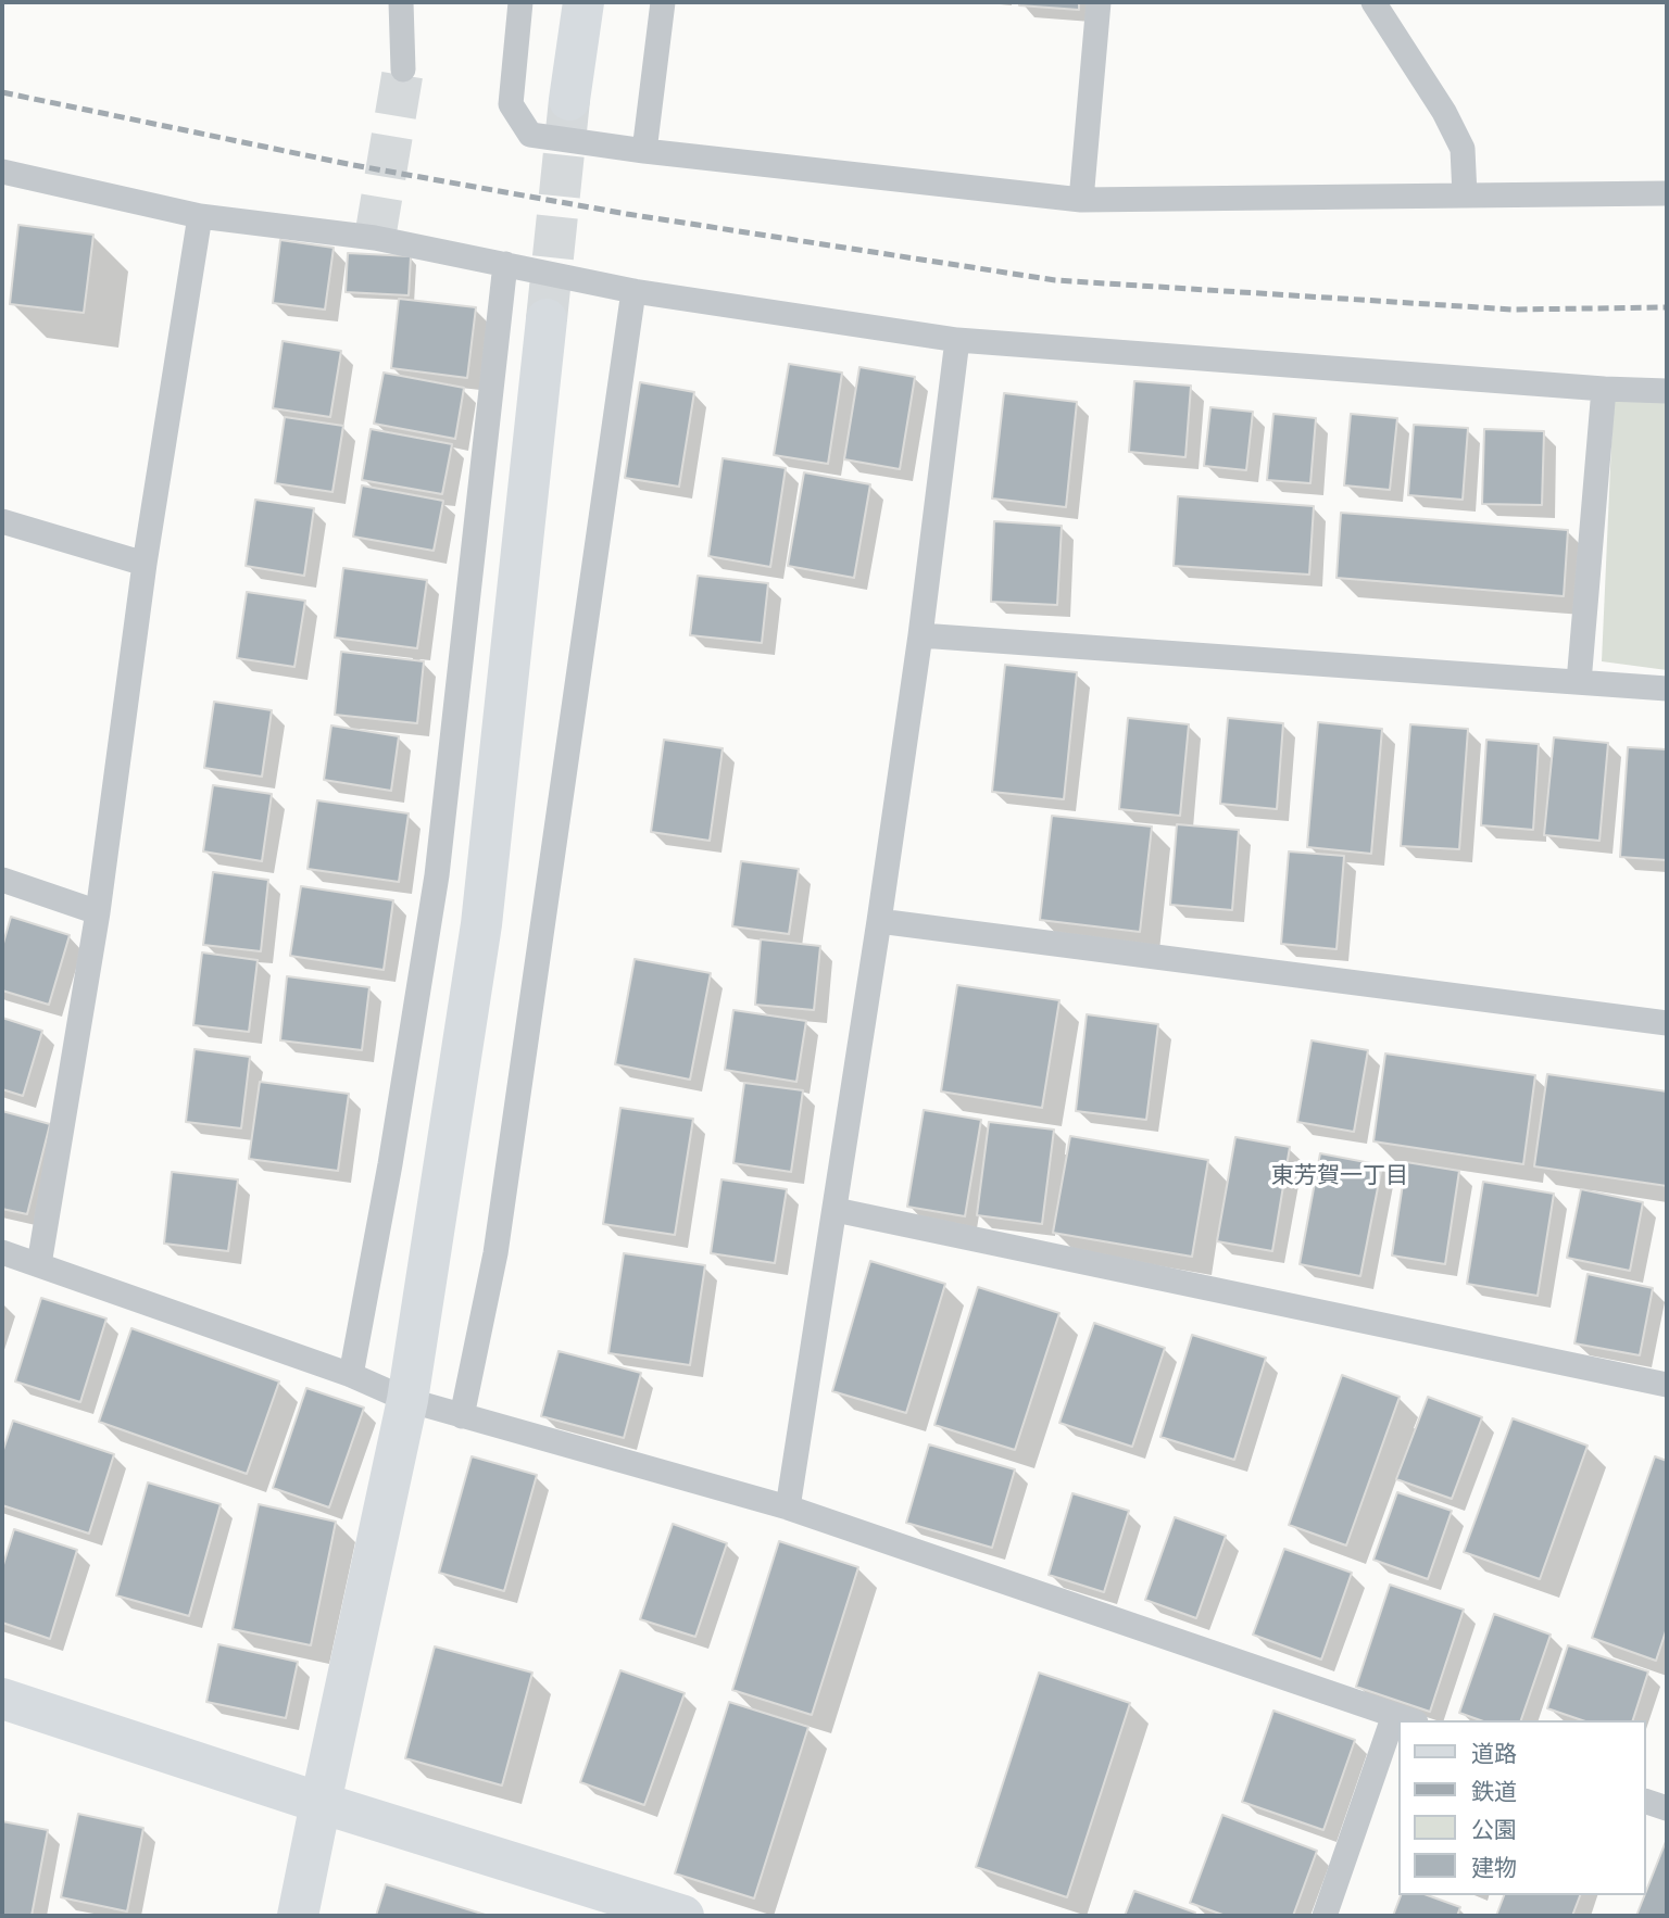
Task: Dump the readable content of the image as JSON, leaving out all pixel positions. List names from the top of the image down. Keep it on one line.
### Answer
{"districts":["東芳賀一丁目"],"legend":["道路","鉄道","公園","建物"]}
